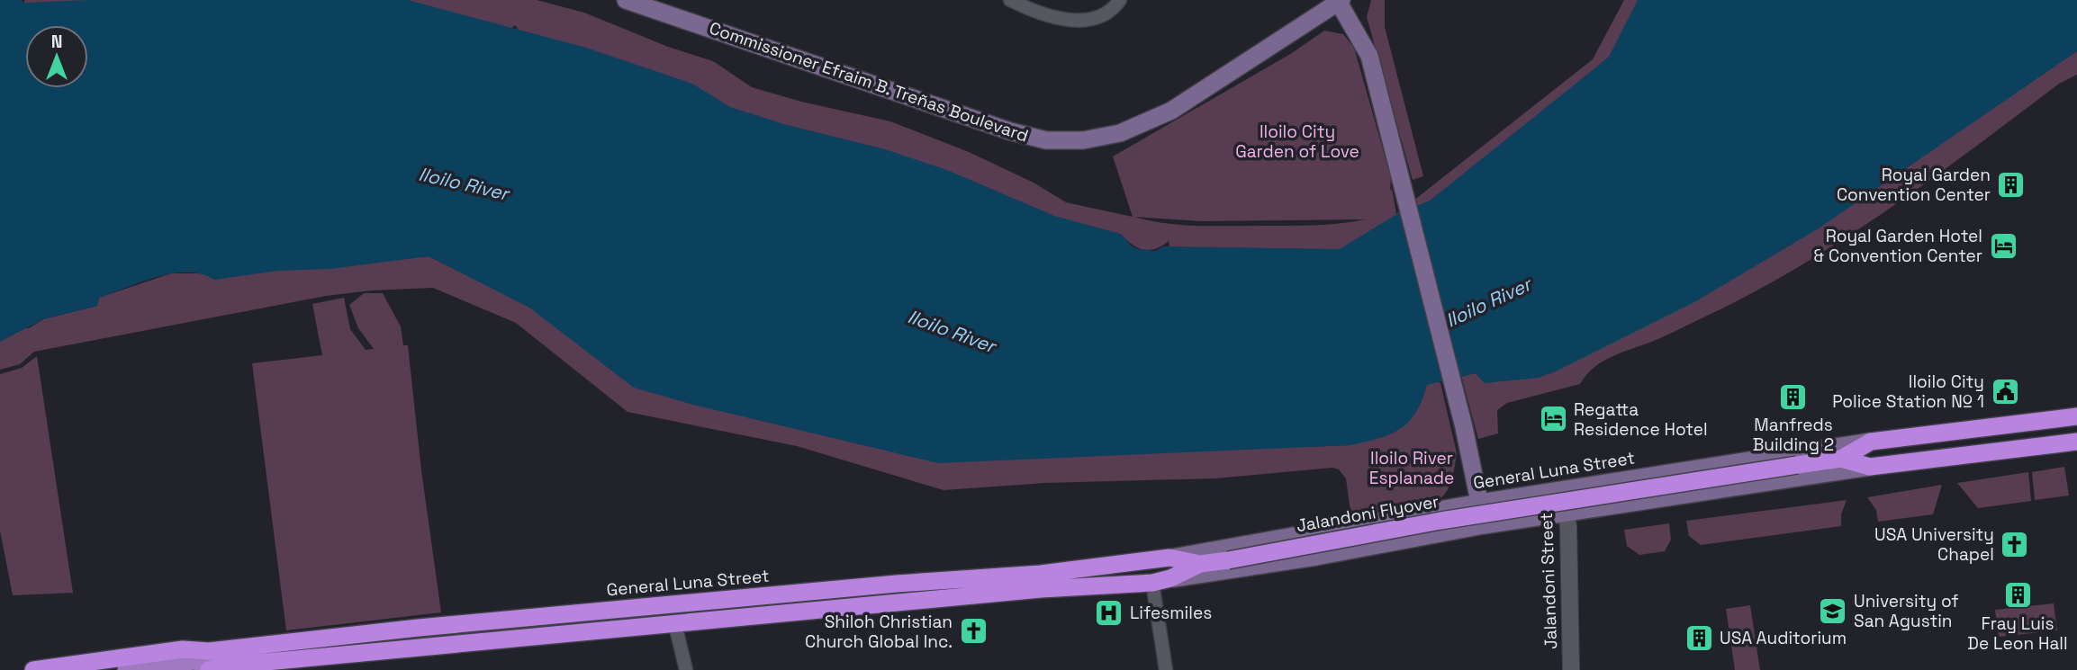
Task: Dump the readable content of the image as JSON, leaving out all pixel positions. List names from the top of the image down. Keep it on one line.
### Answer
{"streets":{"highway":["General Luna Street","Jalandoni Flyover"],"main road":["Commissioner Efraim B. Treñas Boulevard"],"street":["Jalandoni Street"]},"crossings":[["General Luna Street","Jalandoni Flyover"],["General Luna Street","Jalandoni Street"]],"water":["Iloilo River"],"parks":["Iloilo City Garden of Love","Iloilo River Esplanade"],"places":{"building":["Royal Garden Convention Center","Manfreds Building 2","Fray Luis De Leon Hall","USA Auditorium"],"hotel":["Royal Garden Hotel & Convention Center","Regatta Residence Hotel"],"public building":["Iloilo City Police Station № 1"],"church":["USA University Chapel","Shiloh Christian Church Global Inc."],"school or university":["University of San Agustin"],"hospital":["Lifesmiles"]},"north":"top"}
